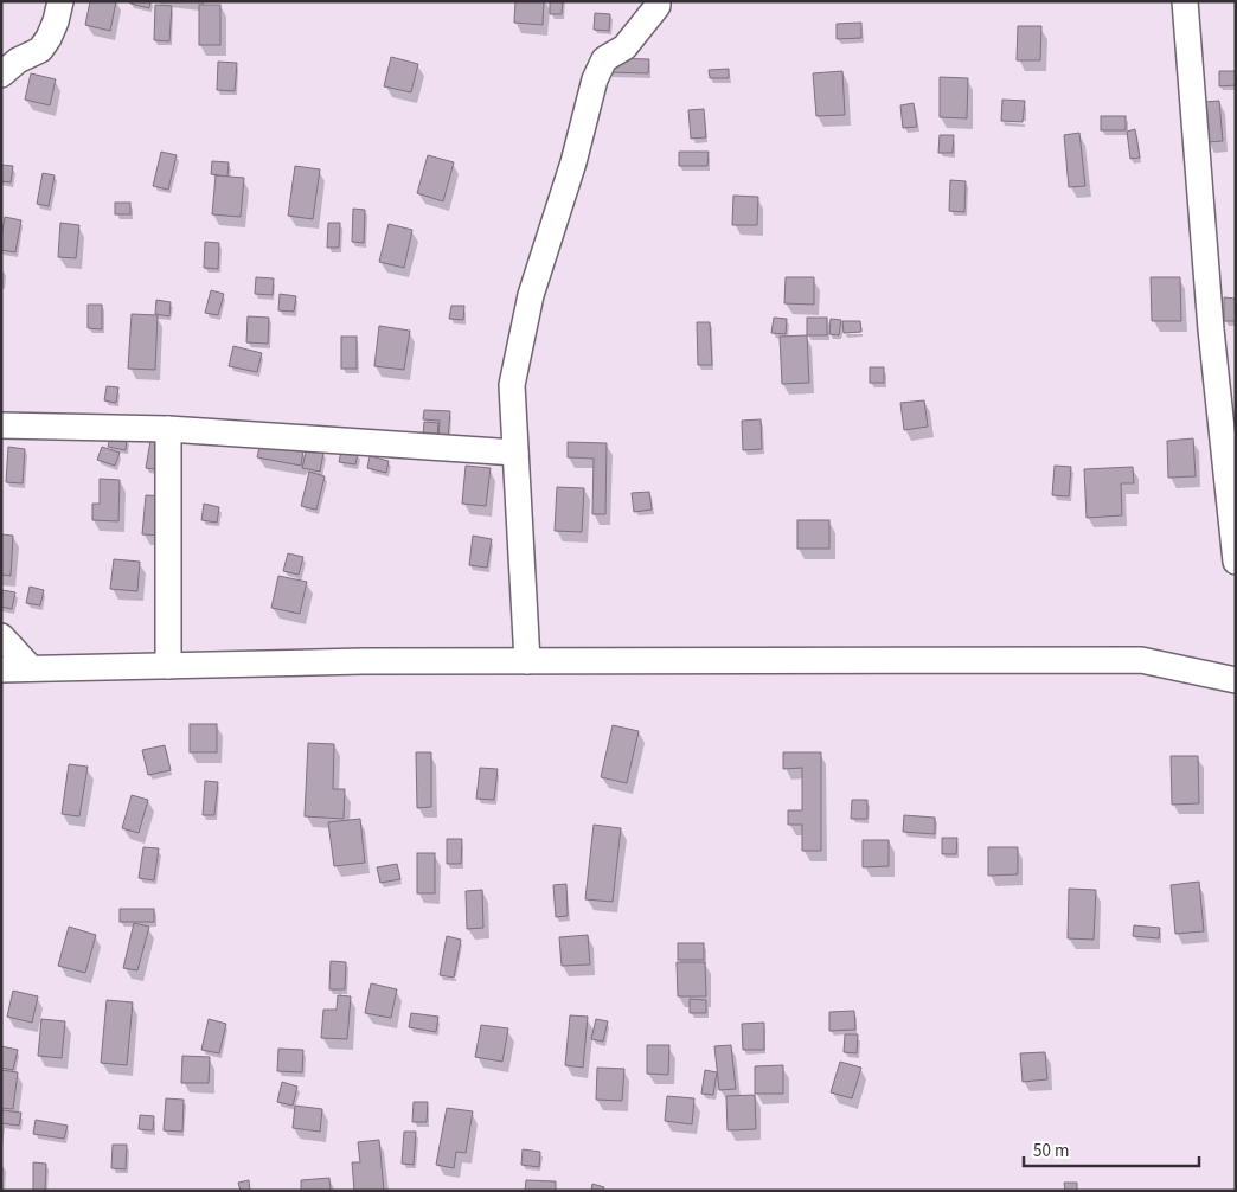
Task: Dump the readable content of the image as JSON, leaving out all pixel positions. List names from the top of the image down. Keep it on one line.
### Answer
{"scale_bar":"50 m"}
